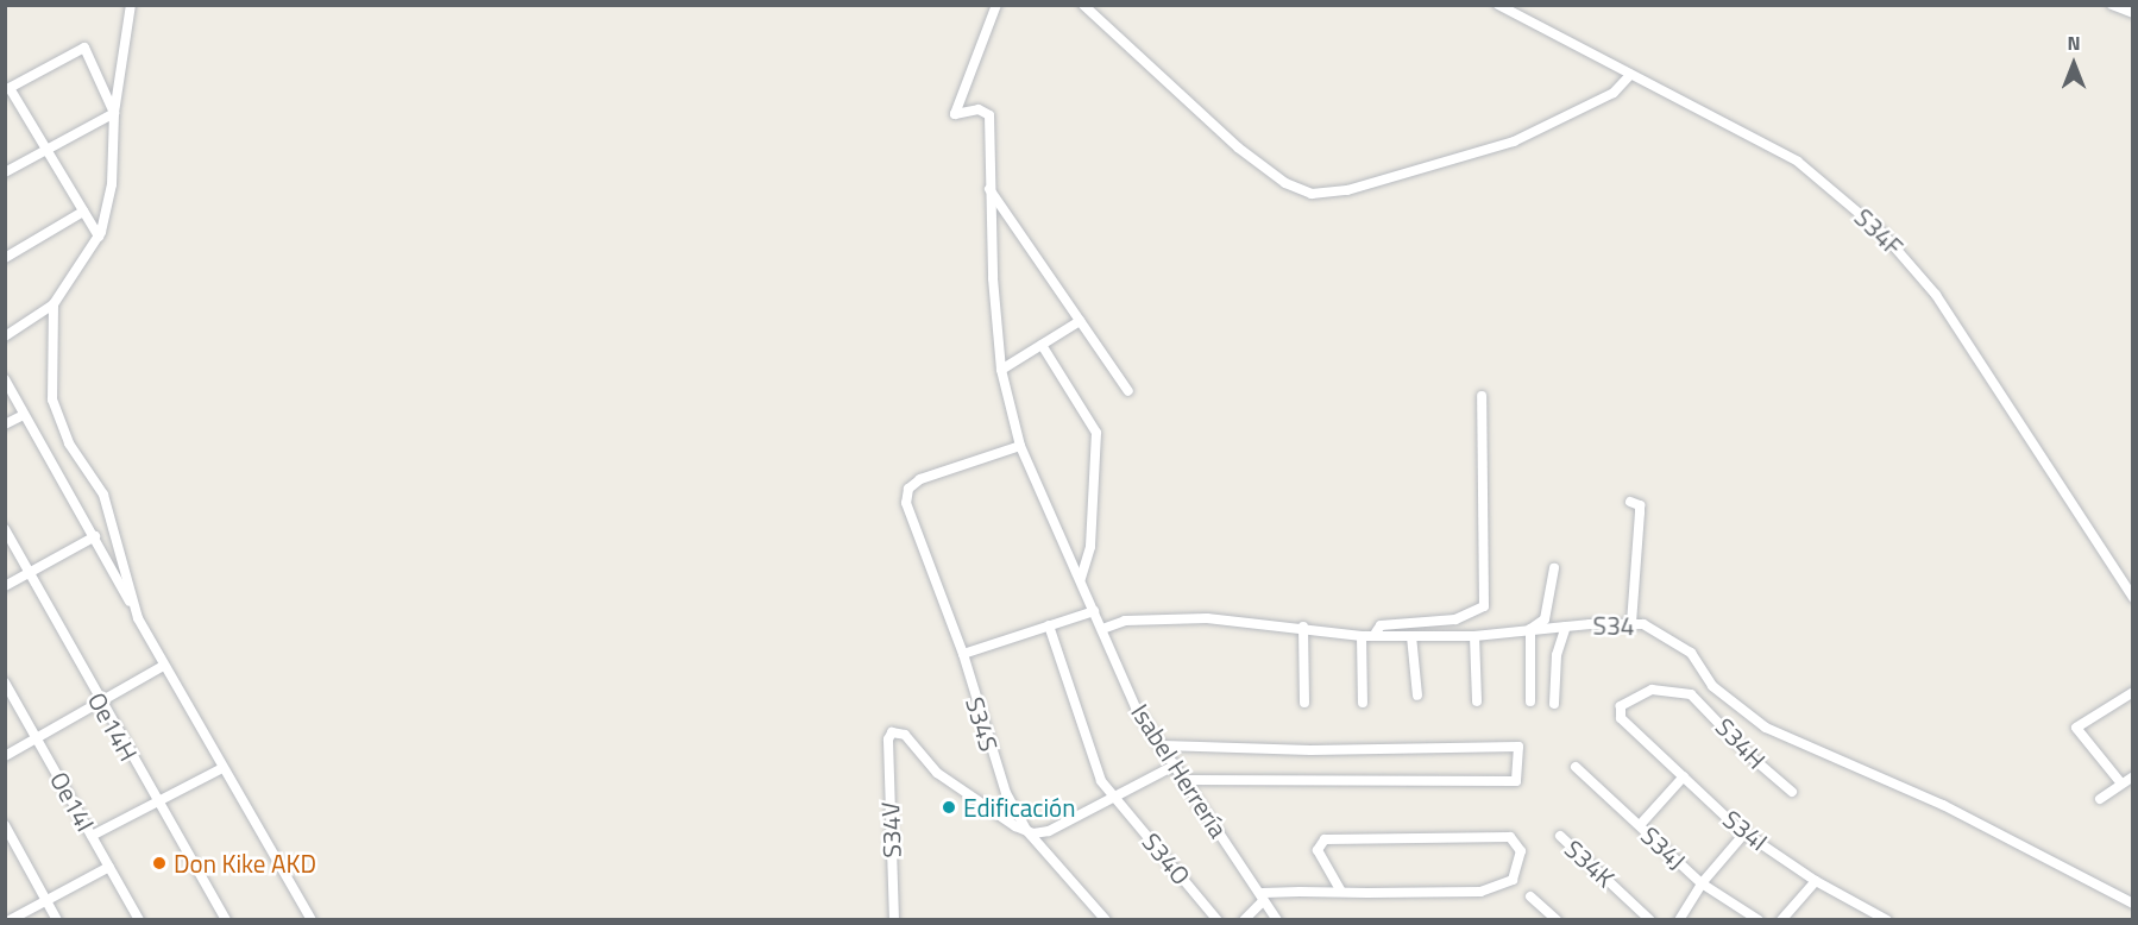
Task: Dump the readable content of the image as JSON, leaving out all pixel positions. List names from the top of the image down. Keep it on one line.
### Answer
{"streets":{"street":["S34F","S34","S34S","Oe14H","S34H","Isabel Herrería","Oe14I","S34V","S34I","S34J","S34O","S34K"]},"crossings":[["S34","Isabel Herrería"],["S34S","Isabel Herrería"],["S34S","S34V"],["S34H","S34I"]],"places":["Edificación","Don Kike AKD"],"north":"top"}
